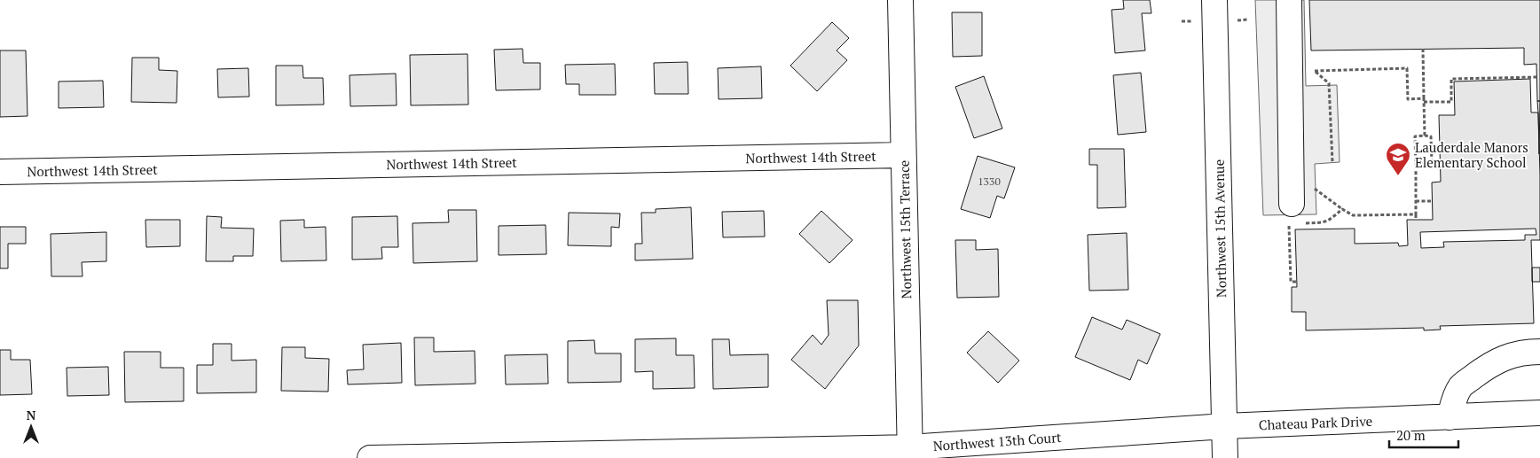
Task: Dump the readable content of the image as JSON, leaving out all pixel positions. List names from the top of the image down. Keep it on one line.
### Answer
{"streets":{"street":["Northwest 14th Street","Northwest 15th Avenue","Northwest 15th Terrace","Chateau Park Drive","Northwest 13th Court"]},"crossings":[["Northwest 14th Street","Northwest 15th Terrace"],["Northwest 15th Avenue","Chateau Park Drive"],["Northwest 15th Avenue","Northwest 13th Court"],["Northwest 15th Terrace","Northwest 13th Court"],["Chateau Park Drive","Northwest 13th Court"]],"places":{"school or university":["Lauderdale Manors Elementary School"]},"house_numbers":["1330"],"scale_bar":"20 m","north":"top"}
